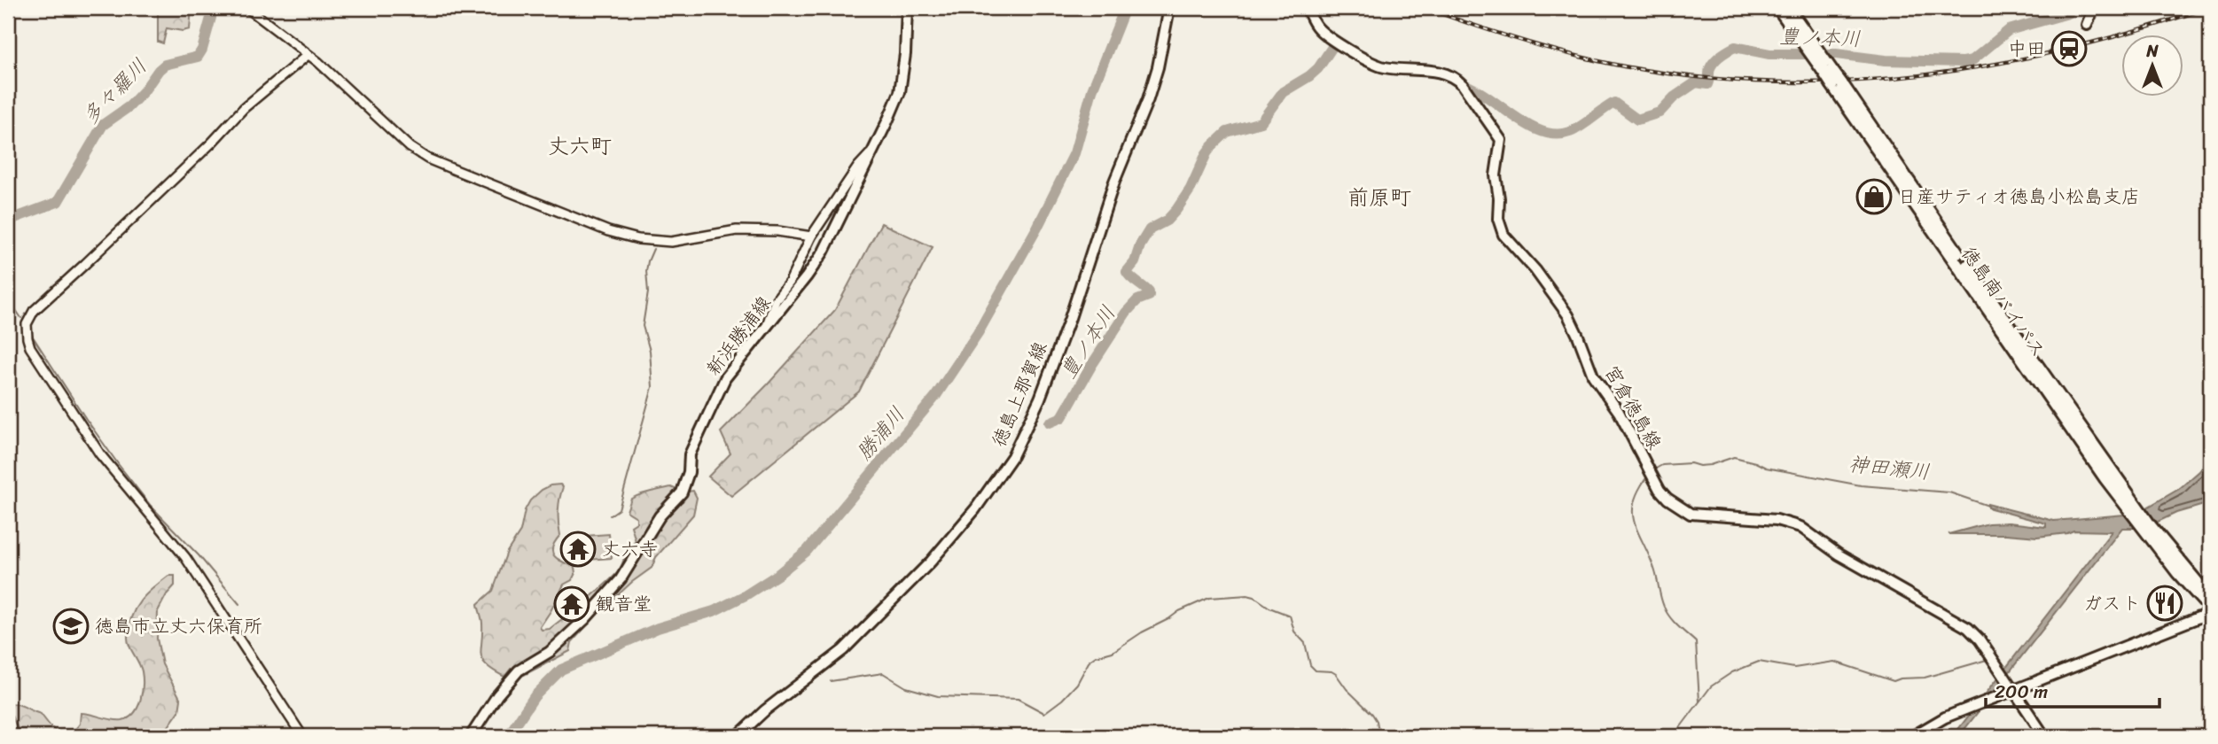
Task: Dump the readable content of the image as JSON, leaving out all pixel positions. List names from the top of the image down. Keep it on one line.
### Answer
{"streets":{"highway":["徳島南バイパス"],"main road":["新浜勝浦線","徳島上那賀線","宮倉徳島線"]},"districts":["丈六町","前原町"],"water":["豊ノ本川","多々羅川","勝浦川","神田瀬川"],"places":{"station":["中田"],"shop":["日産サティオ徳島小松島支店"],"temple":["丈六寺","観音堂"],"restaurant":["ガスト"],"school or university":["徳島市立丈六保育所"]},"scale_bar":"200 m","north":"top"}
